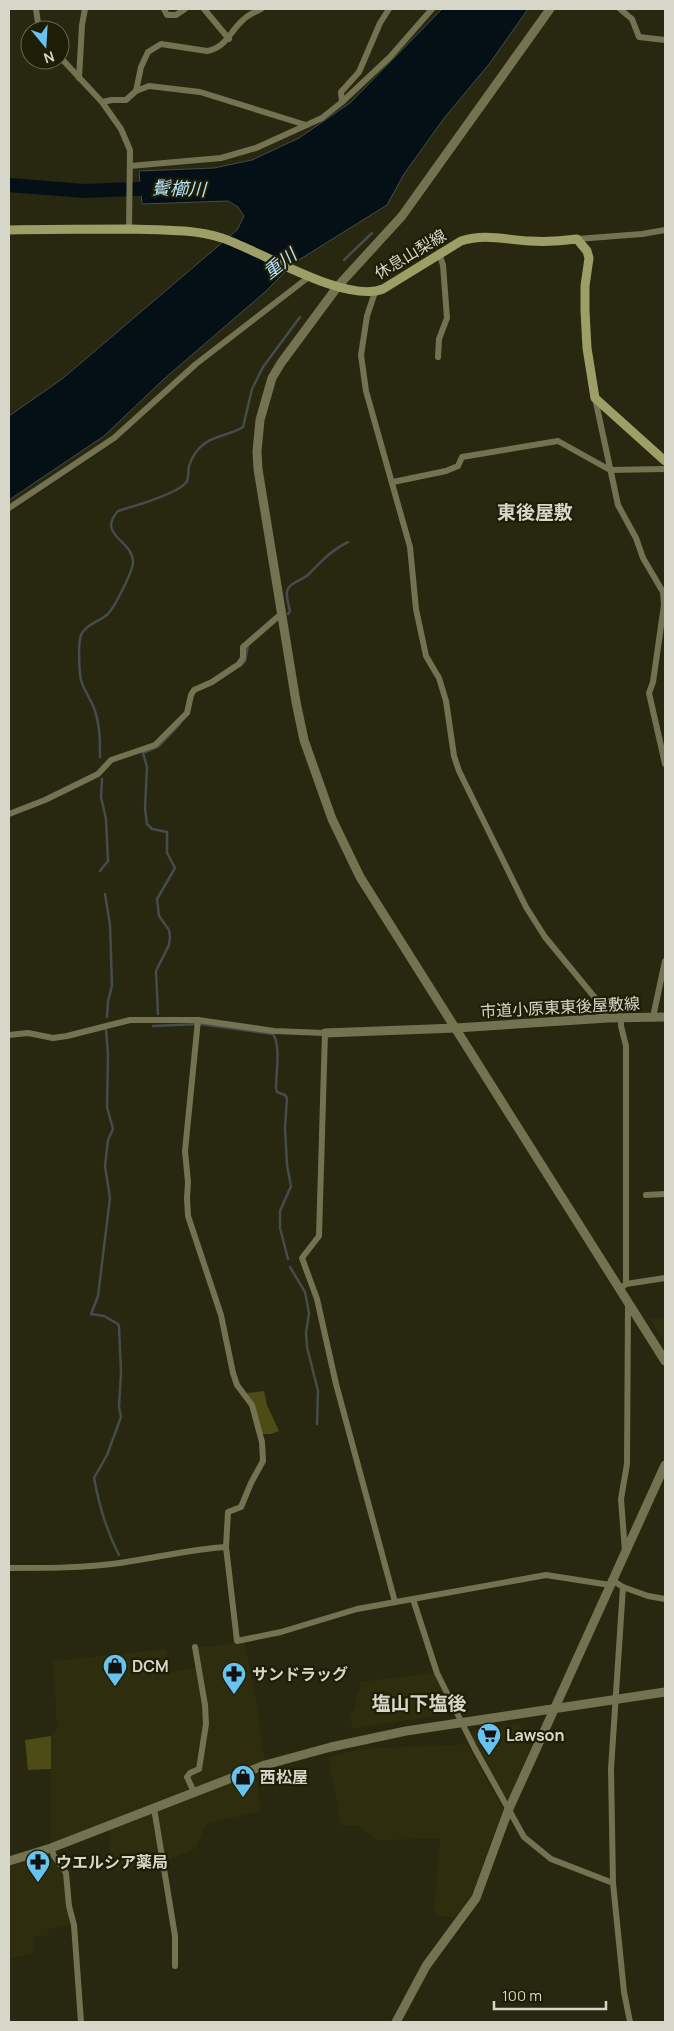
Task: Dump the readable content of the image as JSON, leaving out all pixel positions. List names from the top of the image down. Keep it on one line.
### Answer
{"streets":{"main road":["休息山梨線"],"street":["市道小原東東後屋敷線"]},"districts":["東後屋敷","塩山下塩後"],"water":["鬢櫛川","重川"],"places":{"shop":["DCM","西松屋"],"pharmacy":["サンドラッグ","ウエルシア薬局"],"supermarket":["Lawson"]},"scale_bar":"100 m","north":"bottom"}
